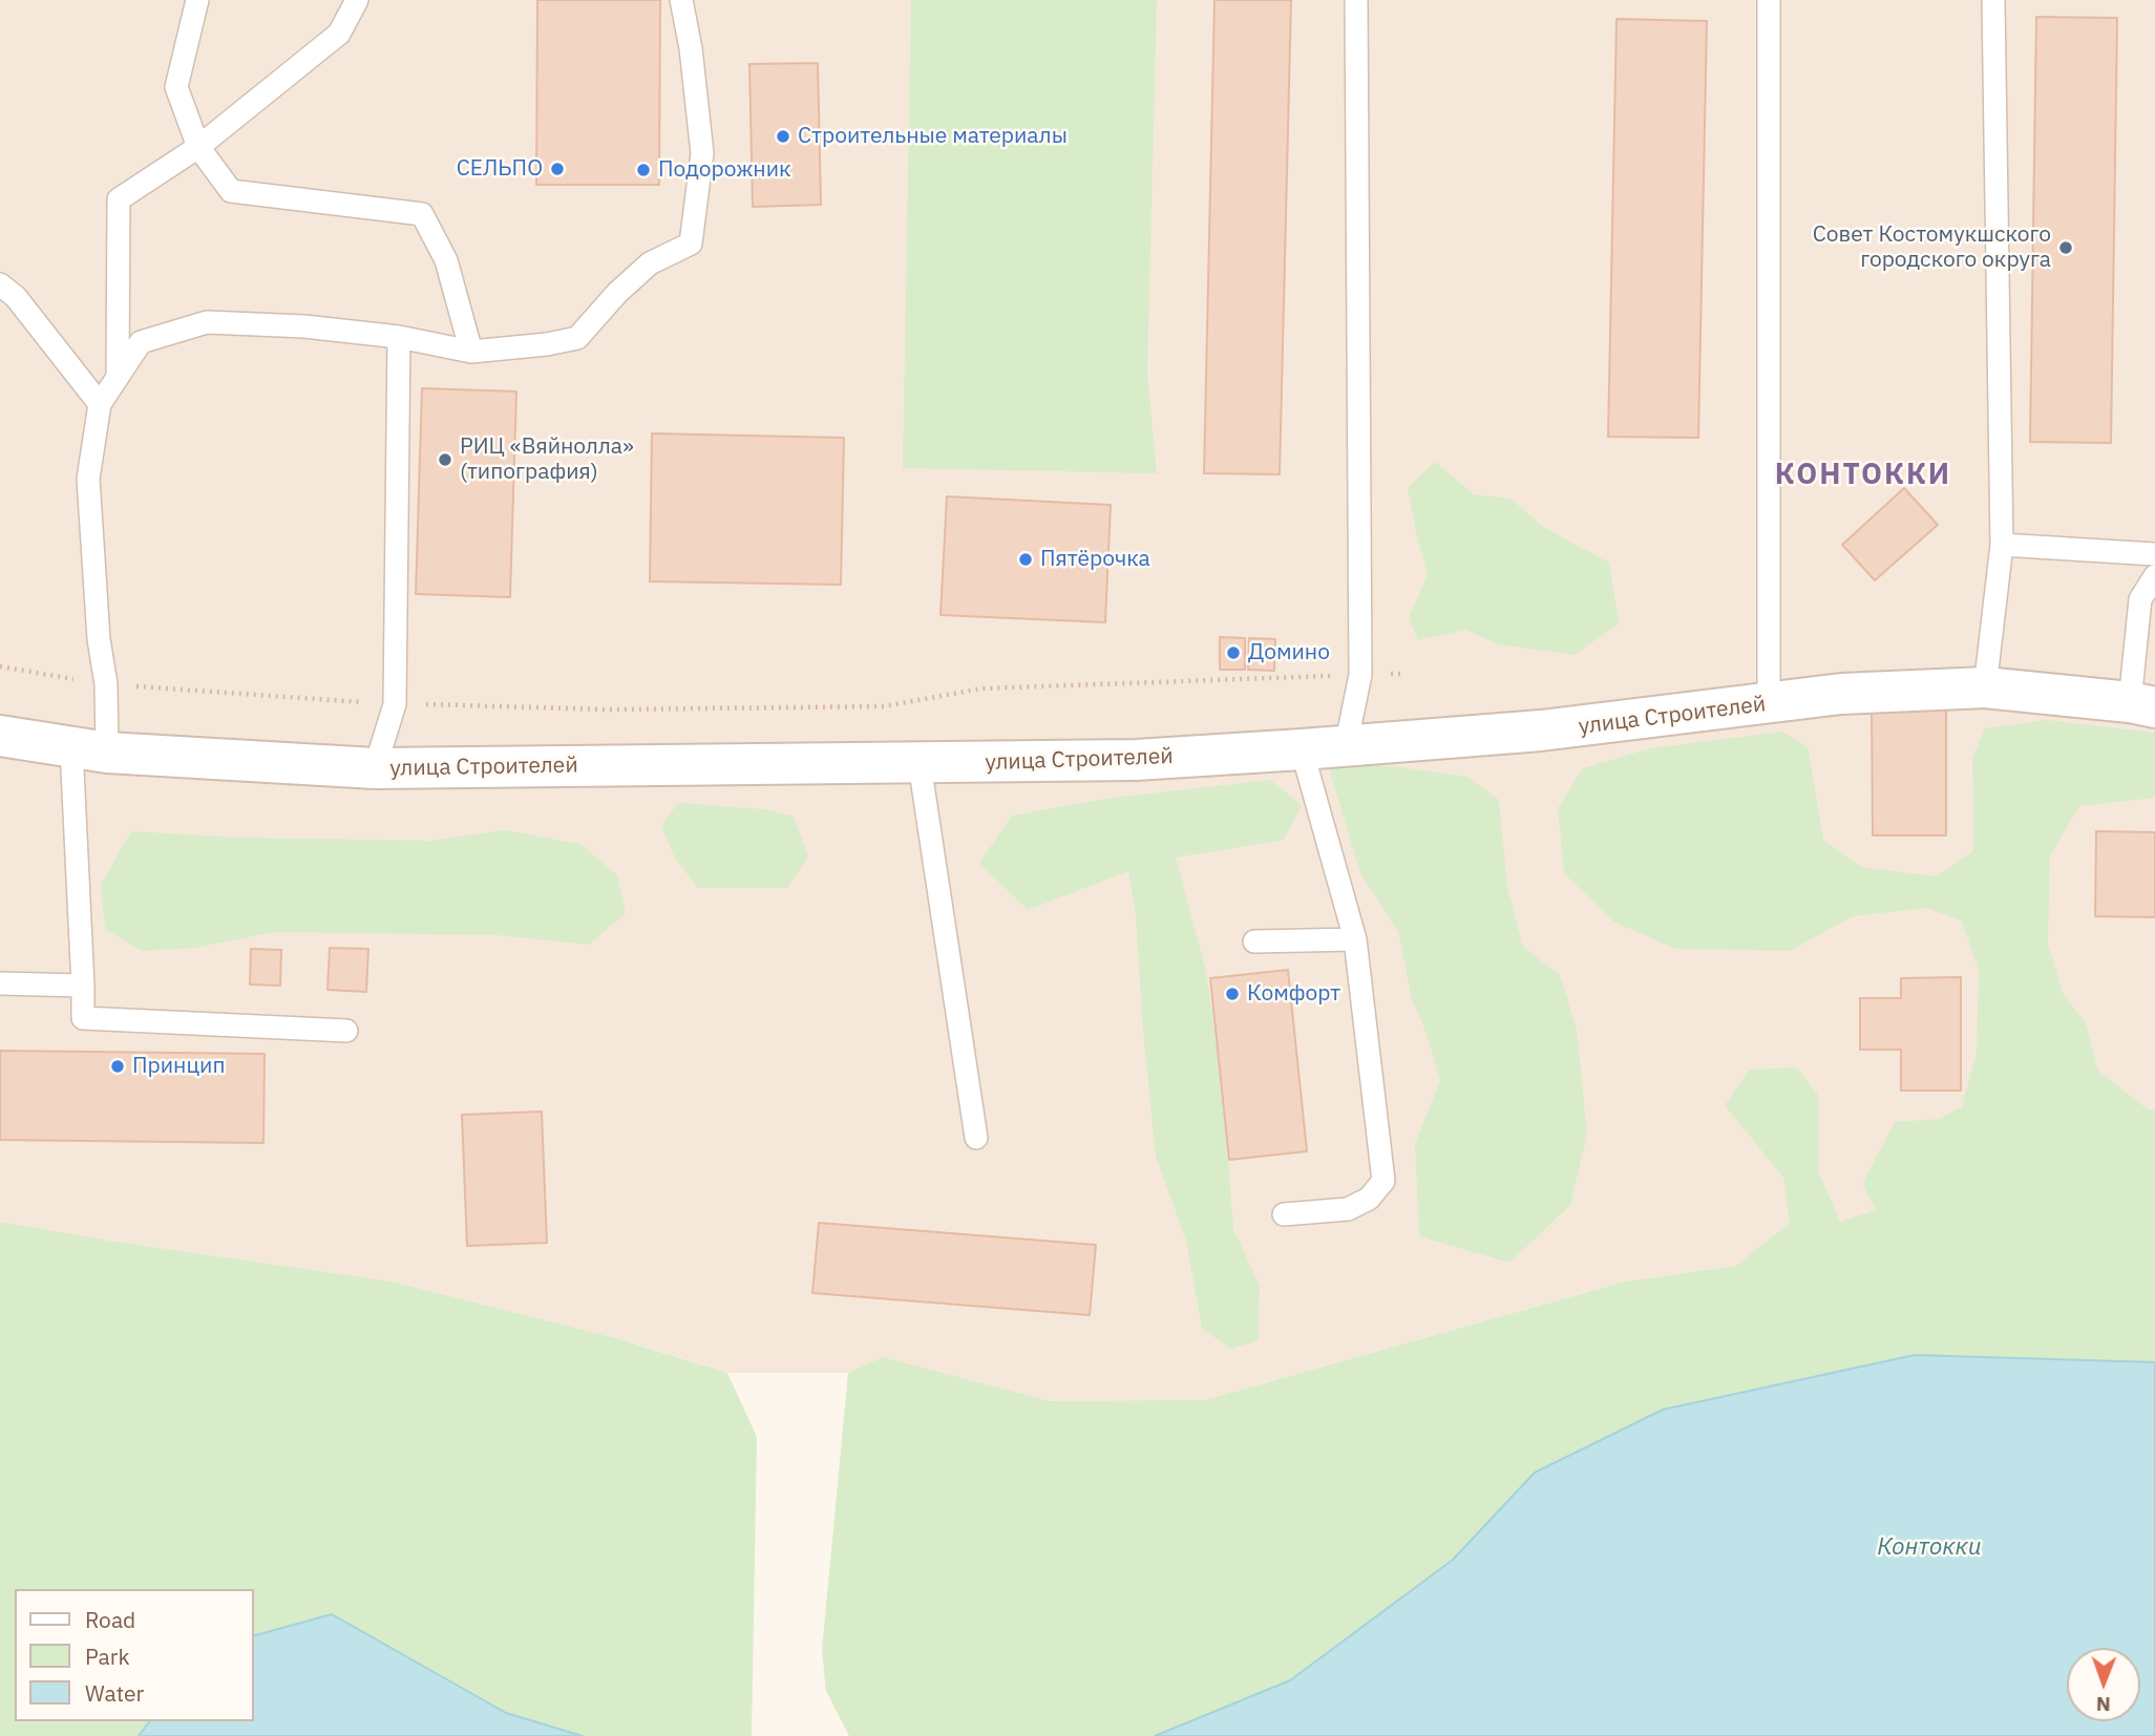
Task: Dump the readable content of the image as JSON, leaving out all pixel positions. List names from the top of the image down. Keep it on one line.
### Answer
{"streets":{"street":["улица Строителей"]},"districts":["КОНТОККИ"],"water":["Контокки"],"places":["Строительные материалы","СЕЛЬПО","Подорожник","Совет Костомукшского городского округа","РИЦ «Вяйнолла» (типография)","Пятёрочка","Домино","Комфорт","Принцип"],"legend":["Road","Park","Water"],"north":"bottom"}
